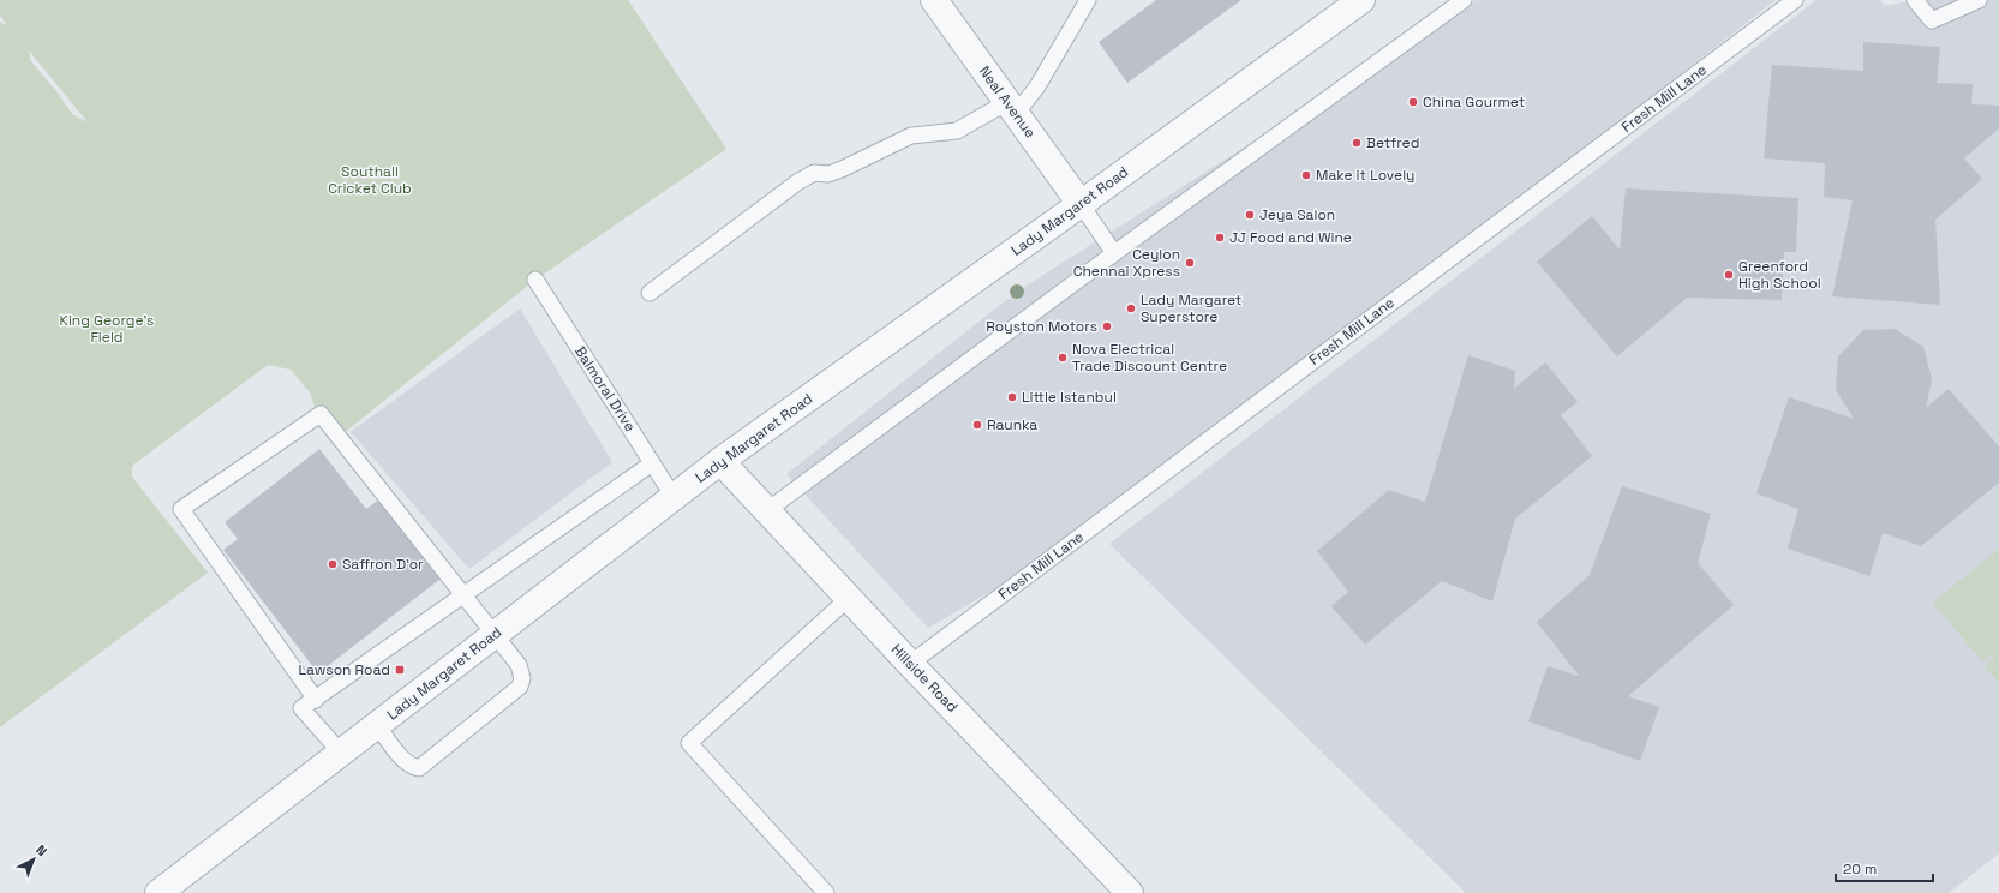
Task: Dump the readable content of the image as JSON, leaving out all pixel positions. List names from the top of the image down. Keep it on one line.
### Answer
{"streets":{"street":["Neal Avenue","Lady Margaret Road","Hillside Road"],"lane":["Fresh Mill Lane","Balmoral Drive"]},"crossings":[["Fresh Mill Lane","Hillside Road"],["Neal Avenue","Lady Margaret Road"],["Lady Margaret Road","Balmoral Drive"],["Lady Margaret Road","Hillside Road"]],"parks":["Southall Cricket Club","King George's Field"],"places":{"other":["China Gourmet","Betfred","Make it Lovely","Jeya Salon","JJ Food and Wine","Ceylon Chennai Xpress","Greenford High School","Lady Margaret Superstore","Royston Motors","Nova Electrical Trade Discount Centre","Little Istanbul","Raunka","Saffron D'or"],"transit":["Lawson Road"]},"scale_bar":"20 m","north":"top right"}
